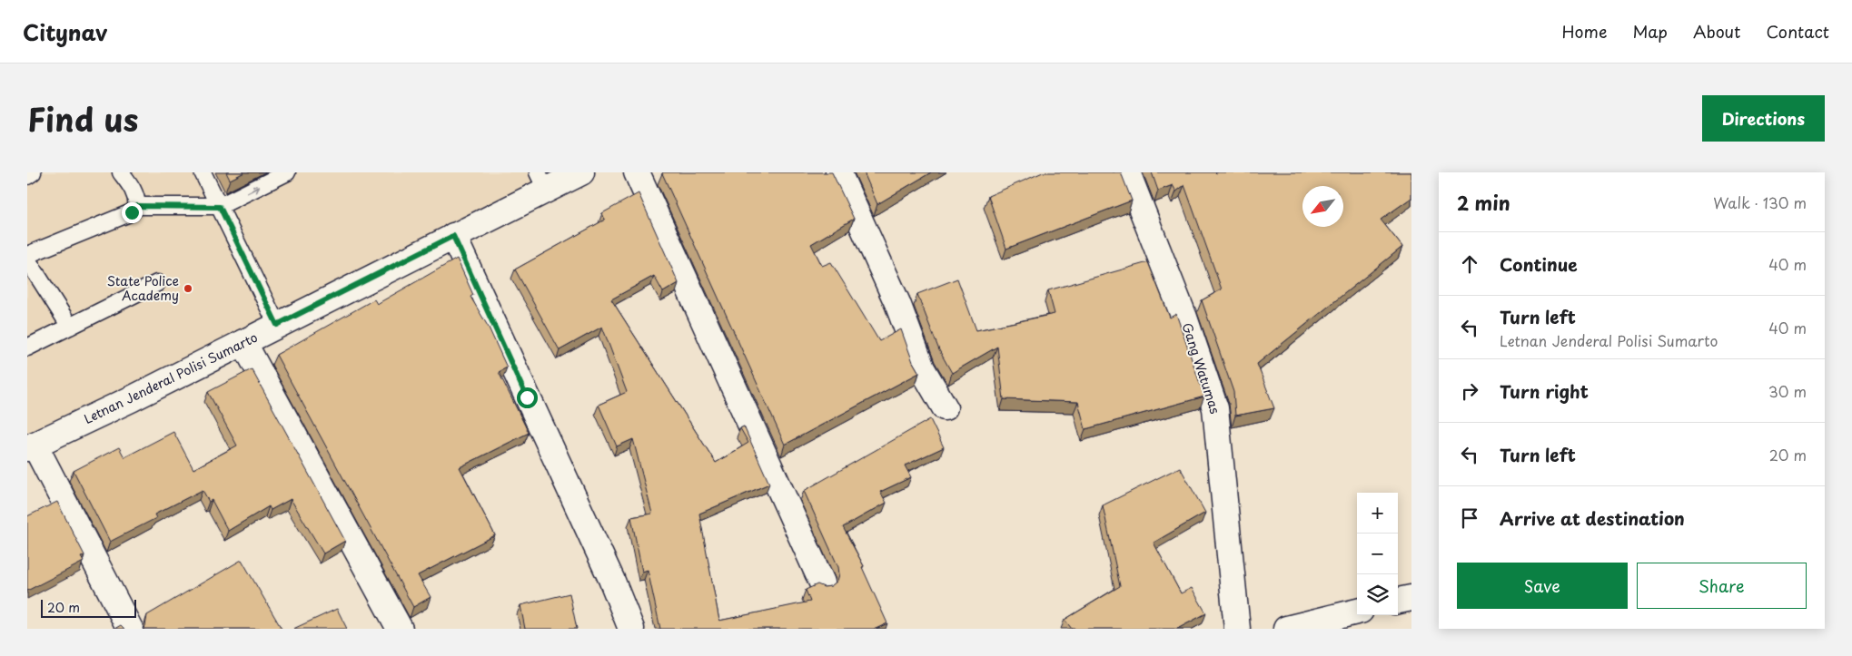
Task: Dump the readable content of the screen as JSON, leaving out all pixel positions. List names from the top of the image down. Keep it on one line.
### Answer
{"streets":{"street":["Gang Watumas","Letnan Jenderal Polisi Sumarto"]},"places":["State Police Academy"],"scale_bar":"20 m","north":"bottom left","page":{"header":"Citynav","nav":["Home","Map","About","Contact"],"title":"Find us","buttons":["Directions",["Save","Share"]],"heading":["2 min","Walk · 130 m"],"list":[["Continue","40 m"],["Turn left","Letnan Jenderal Polisi Sumarto","40 m"],["Turn right","30 m"],["Turn left","20 m"],"Arrive at destination"],"map_buttons":["+","−"],"scale":"20 m"}}
